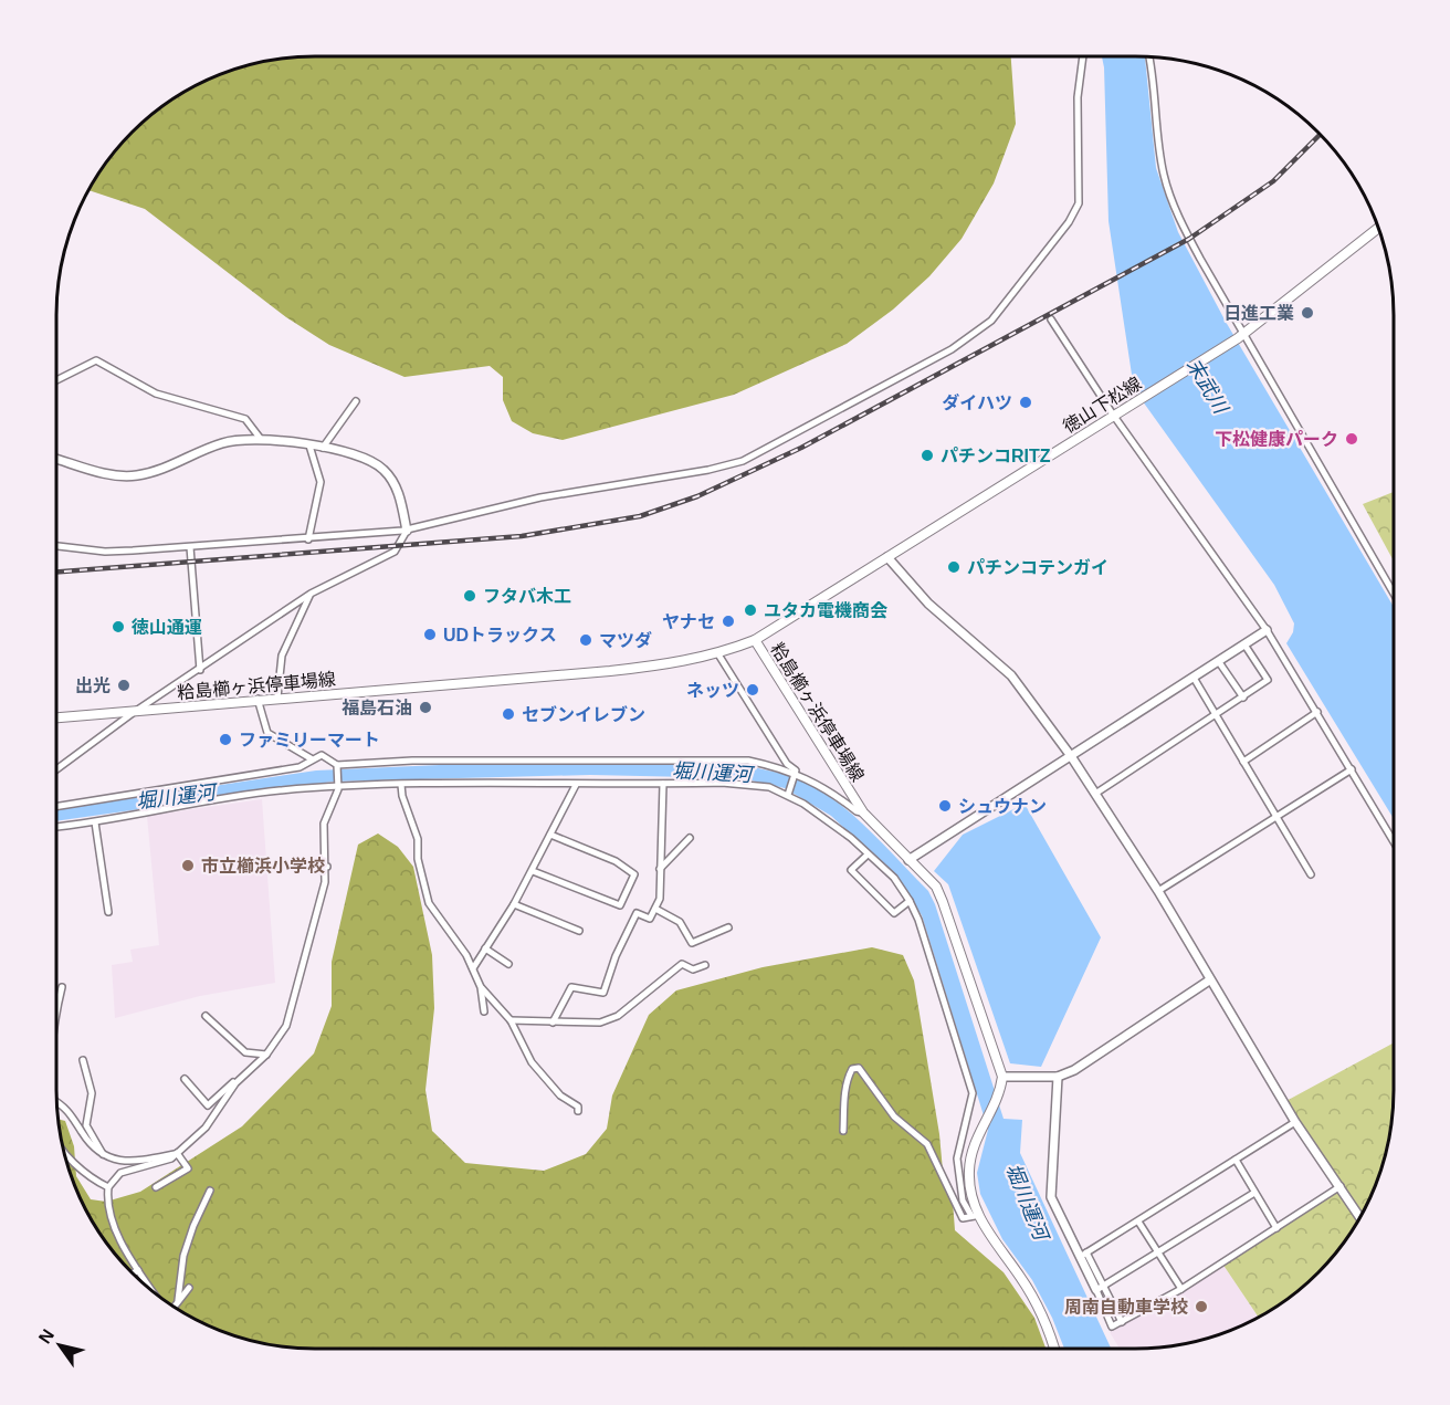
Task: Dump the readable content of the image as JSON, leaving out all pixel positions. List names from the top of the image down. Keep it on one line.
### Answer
{"streets":{"main road":["徳山下松線","粭島櫛ヶ浜停車場線"]},"crossings":[["徳山下松線","粭島櫛ヶ浜停車場線"]],"water":["末武川","堀川運河"],"places":["日進工業","ダイハツ","下松健康パーク","パチンコRITZ","パチンコテンガイ","フタバ木工","ユタカ電機商会","ヤナセ","徳山通運","UDトラックス","マツダ","出光","ネッツ","福島石油","セブンイレブン","ファミリーマート","シュウナン","市立櫛浜小学校","周南自動車学校"],"north":"top left"}
